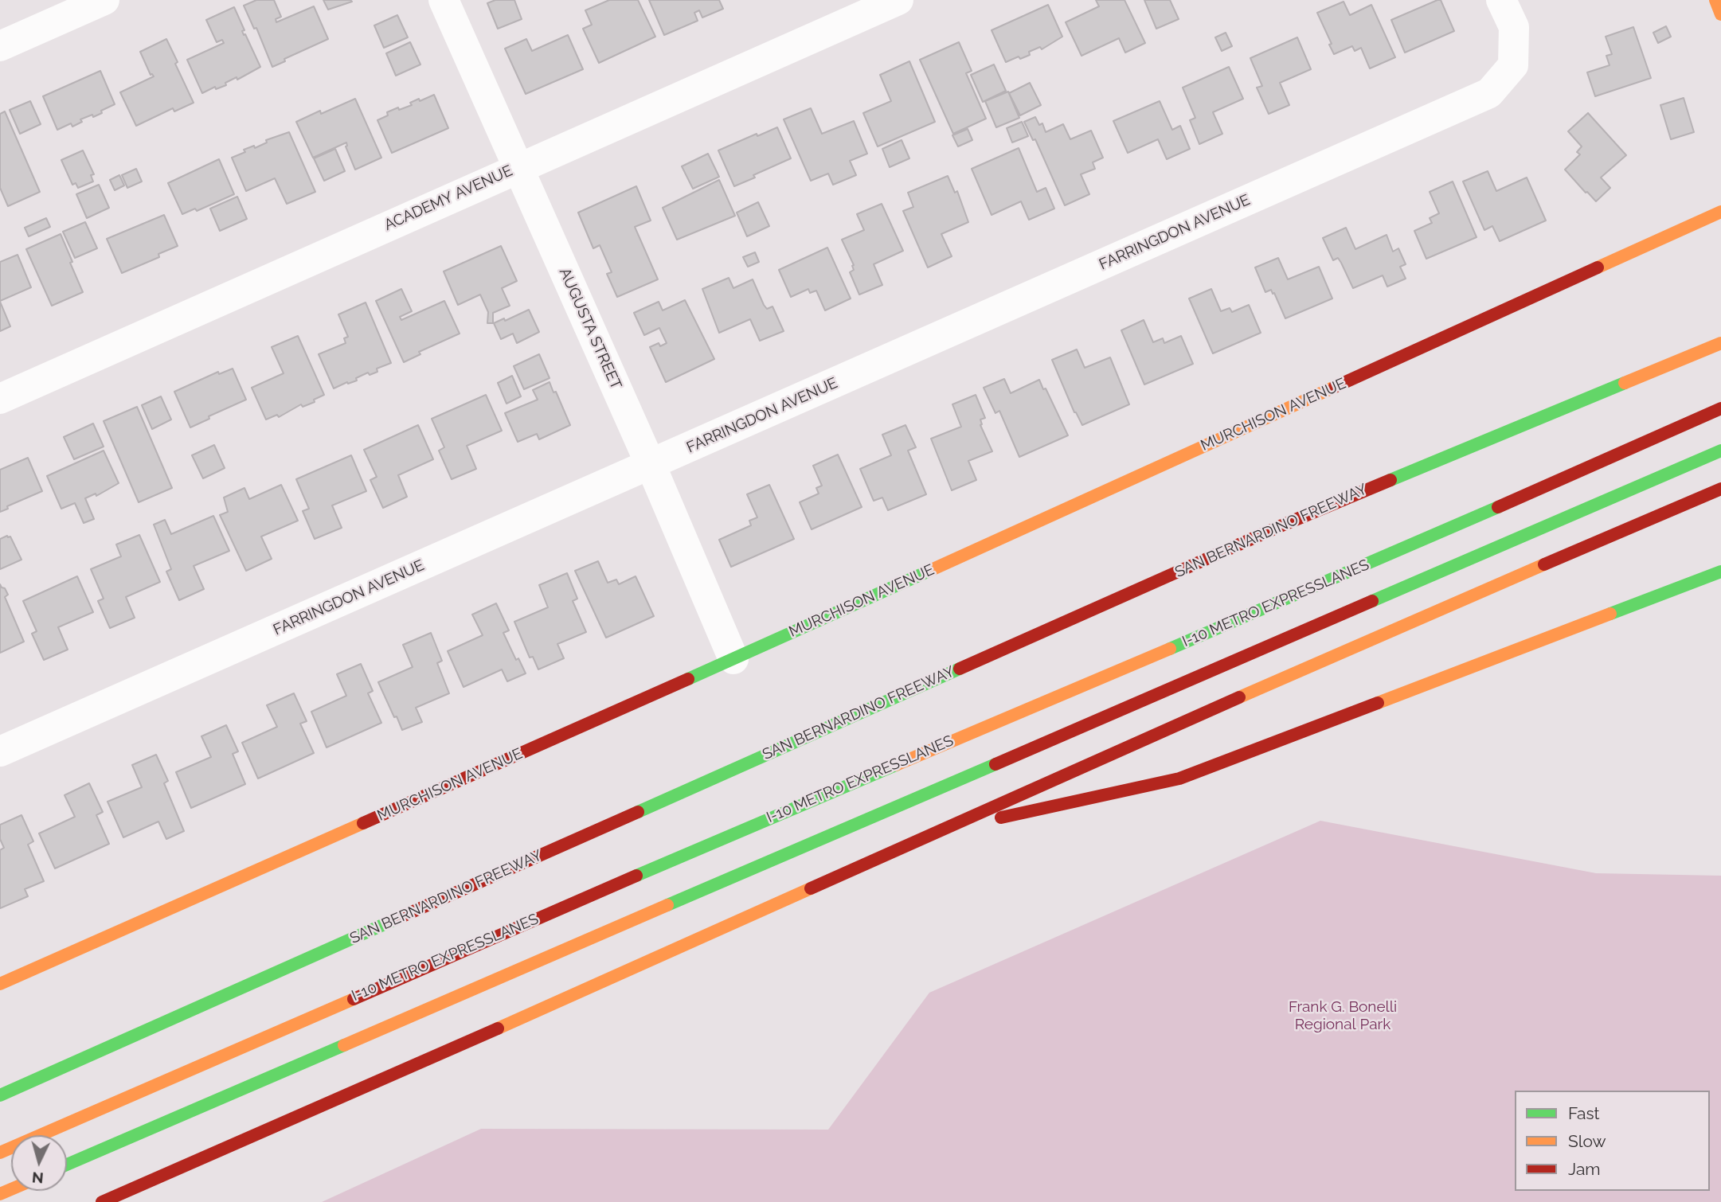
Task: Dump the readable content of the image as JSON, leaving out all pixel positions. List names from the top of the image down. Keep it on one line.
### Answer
{"streets":{"main road":["MURCHISON AVENUE","SAN BERNARDINO FREEWAY","I-10 METRO EXPRESSLANES"],"street":["ACADEMY AVENUE","FARRINGDON AVENUE","AUGUSTA STREET"]},"crossings":[["ACADEMY AVENUE","AUGUSTA STREET"],["FARRINGDON AVENUE","AUGUSTA STREET"],["AUGUSTA STREET","MURCHISON AVENUE"]],"parks":["Frank G. Bonelli Regional Park"],"legend":["Fast","Slow","Jam"],"north":"bottom"}
